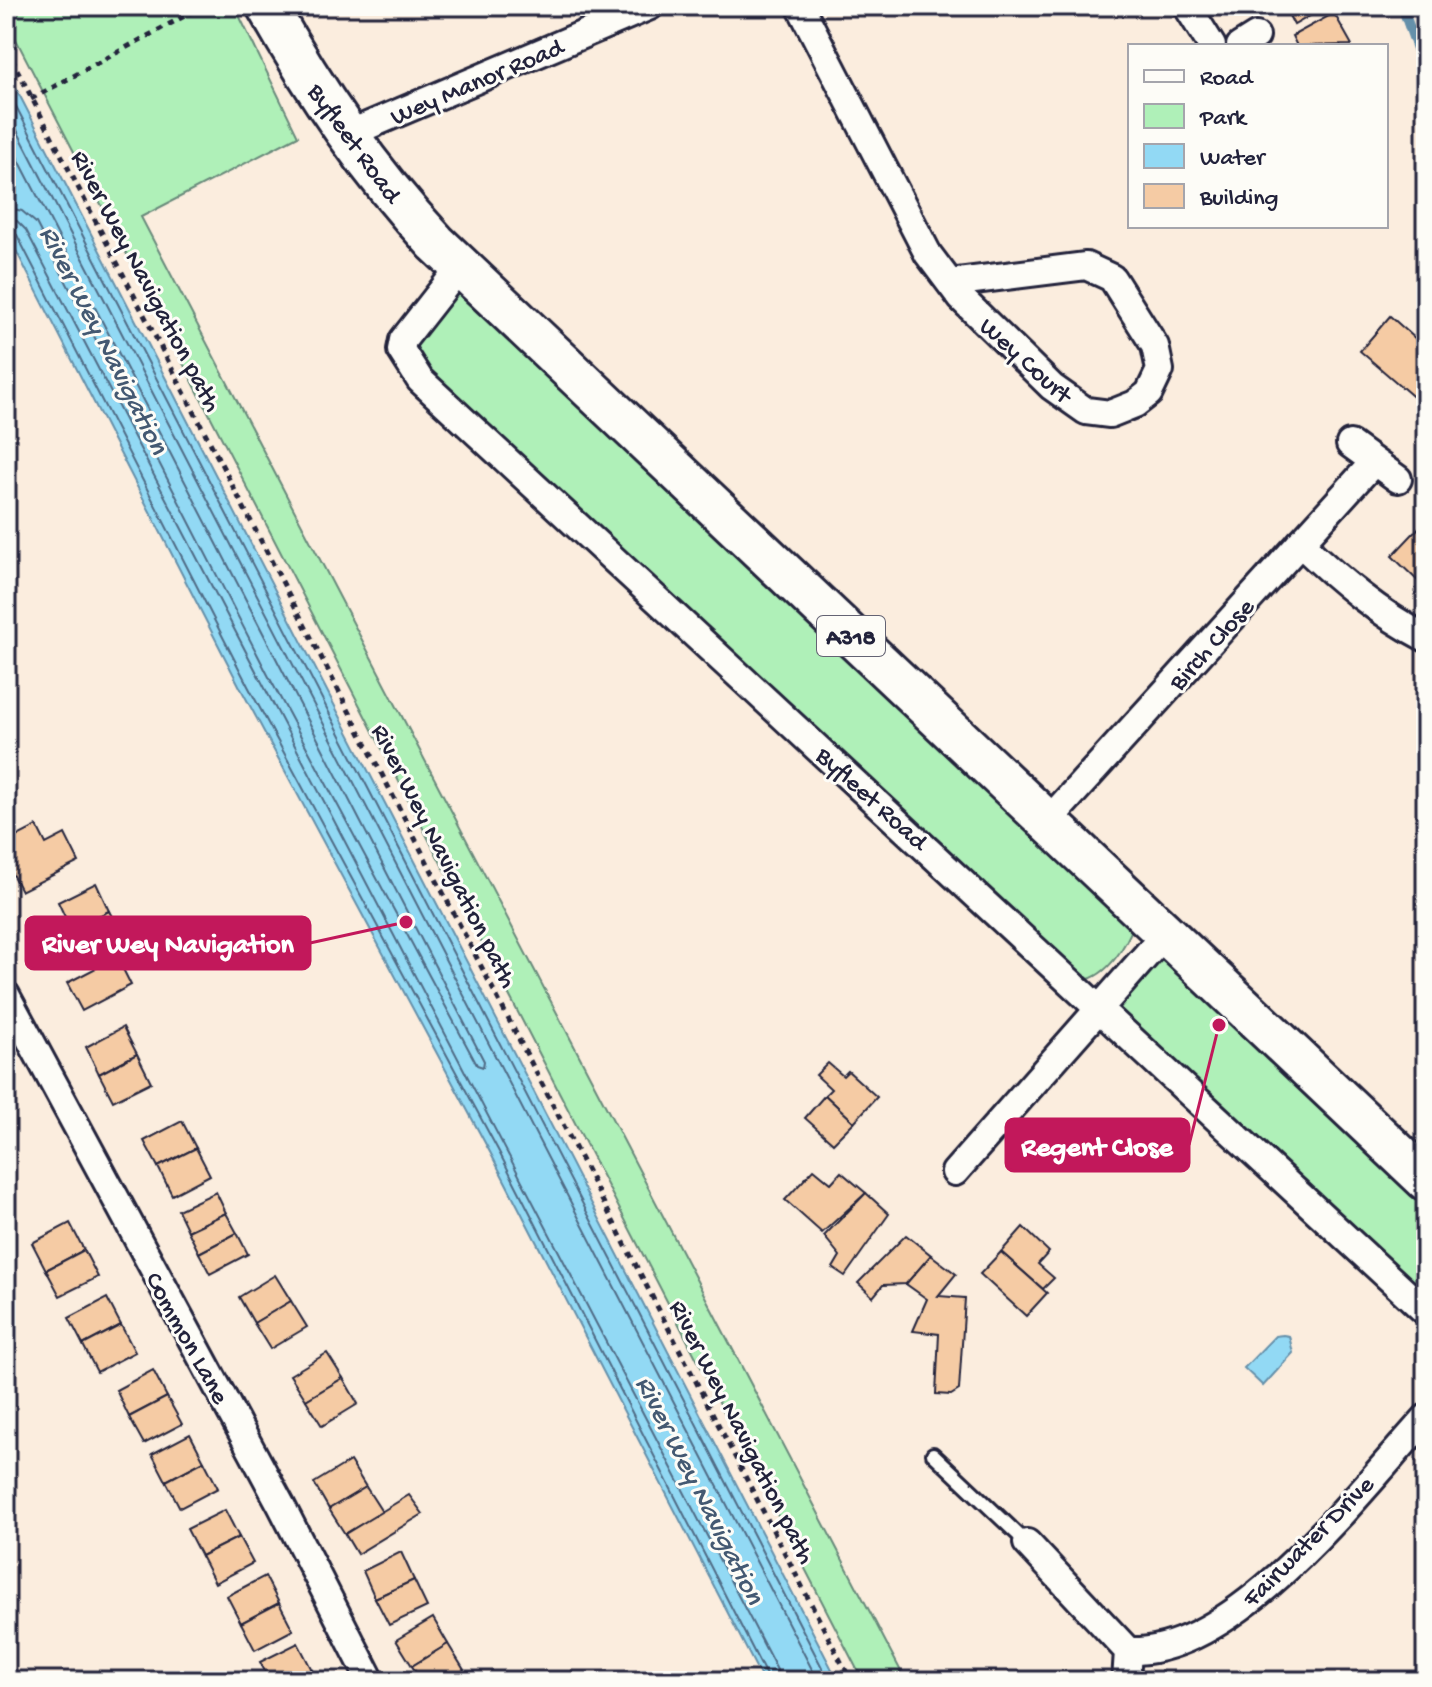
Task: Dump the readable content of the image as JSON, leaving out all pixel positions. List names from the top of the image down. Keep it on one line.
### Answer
{"streets":{"main road":["Byfleet Road","A318"],"street":["Wey Manor Road","Wey Court","Birch Close","Common Lane","Fairwater Drive"],"path":["River Wey Navigation path"]},"crossings":[["Wey Manor Road","Byfleet Road"],["Byfleet Road","Birch Close"]],"water":["River Wey Navigation"],"places":["River Wey Navigation","Regent Close"],"legend":["Road","Park","Water","Building"]}
